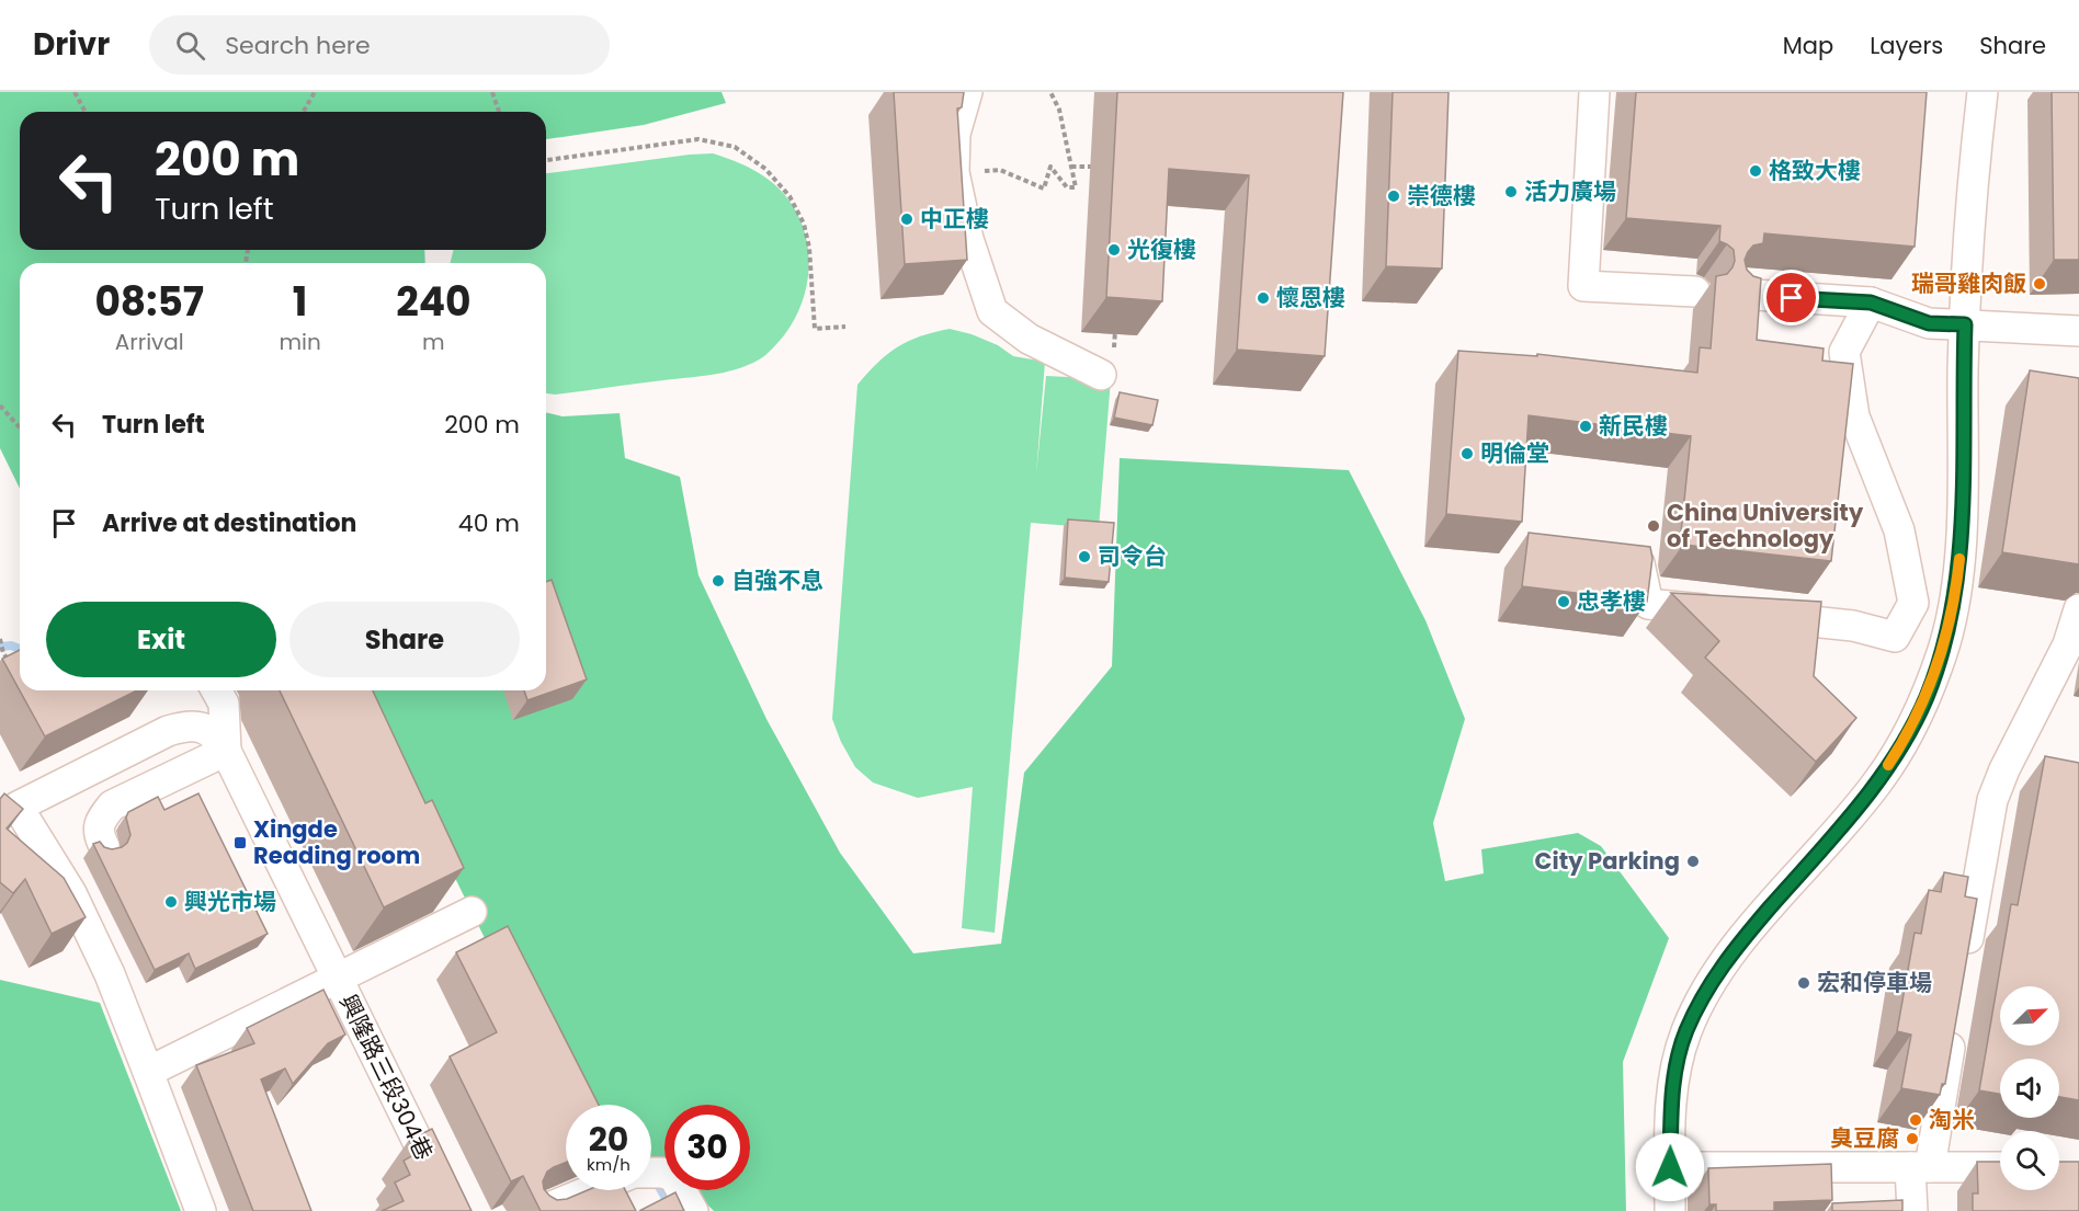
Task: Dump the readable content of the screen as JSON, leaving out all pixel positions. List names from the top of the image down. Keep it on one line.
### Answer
{"streets":{"street":["興隆路三段304巷"]},"places":{"other":["格致大樓","活力廣場","崇德樓","中正樓","光復樓","瑞哥雞肉飯","懷恩樓","新民樓","明倫堂","China University of Technology","司令台","自強不息","忠孝樓","City Parking","興光市場","宏和停車場","淘米","臭豆腐"],"transit":["Xingde Reading room"]},"north":"top right","page":{"header":"Drivr","search":"Search here","nav":["Map","Layers","Share"],"turn":["200 m","Turn left"],"eta":["08:57","Arrival","1","min","240","m"],"list":[{"name":"Turn left","value":"200 m"},{"name":"Arrive at destination","value":"40 m"}],"buttons":["Exit","Share"],"speed":"20 km/h","limit":"30"}}
